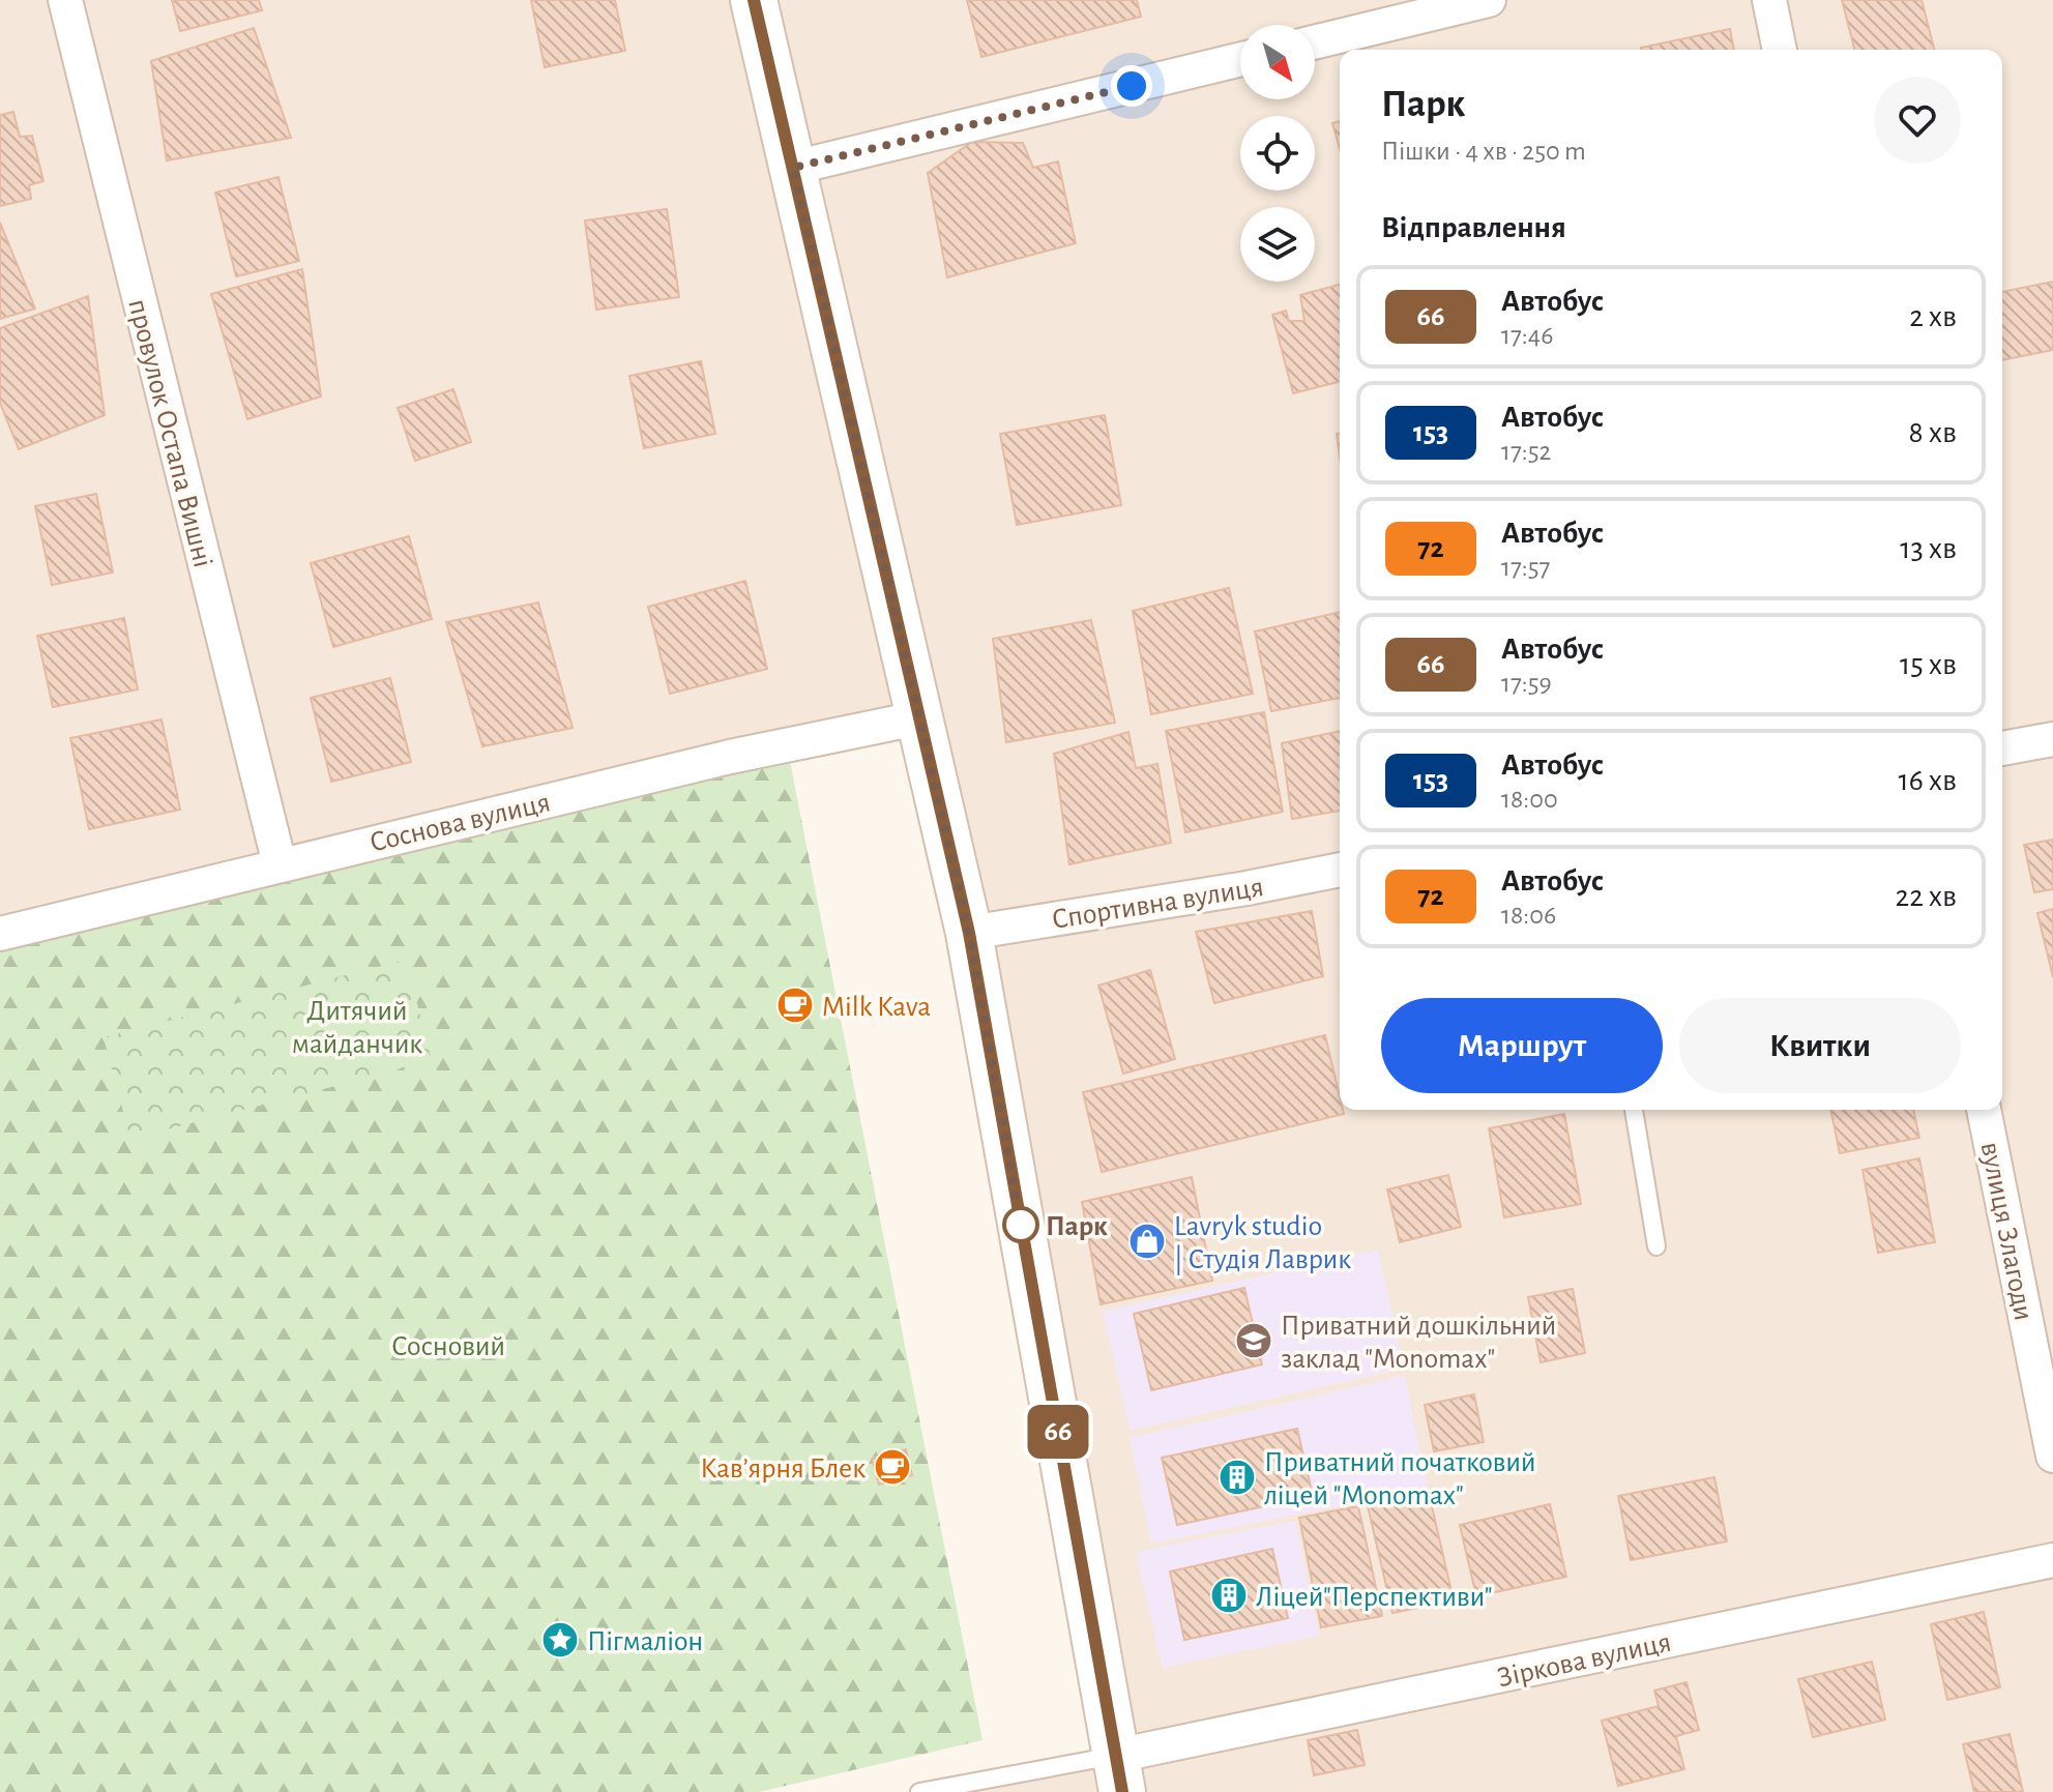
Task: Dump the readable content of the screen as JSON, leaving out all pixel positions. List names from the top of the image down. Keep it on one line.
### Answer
{"streets":{"street":["провулок Остапа Вишні","Соснова вулиця","Спортивна вулиця","вулиця Злагоди","Зіркова вулиця"]},"crossings":[["провулок Остапа Вишні","Соснова вулиця"]],"parks":["Дитячий майданчик","Сосновий"],"places":{"cafe":["Milk Kava","Кавʼярня Блек"],"other":["Парк"],"shop":["Lavryk studio | Студія Лаврик"],"school or university":["Приватний дошкільний заклад \"Monomax\""],"building":["Приватний початковий ліцей \"Monomax\"","Ліцей\"Перспективи\""],"place":["Пігмаліон"]},"lines":["bus line 66"],"north":"bottom right","page":{"on_map":"66","heading":[["Парк","Пішки · 4 хв · 250 m"],"Відправлення"],"list":[{"mark":"66","name":"Автобус","note":"17:46","value":"2 хв"},{"mark":"153","name":"Автобус","note":"17:52","value":"8 хв"},{"mark":"72","name":"Автобус","note":"17:57","value":"13 хв"},{"mark":"66","name":"Автобус","note":"17:59","value":"15 хв"},{"mark":"153","name":"Автобус","note":"18:00","value":"16 хв"},{"mark":"72","name":"Автобус","note":"18:06","value":"22 хв"}],"buttons":["Маршрут","Квитки"]}}
